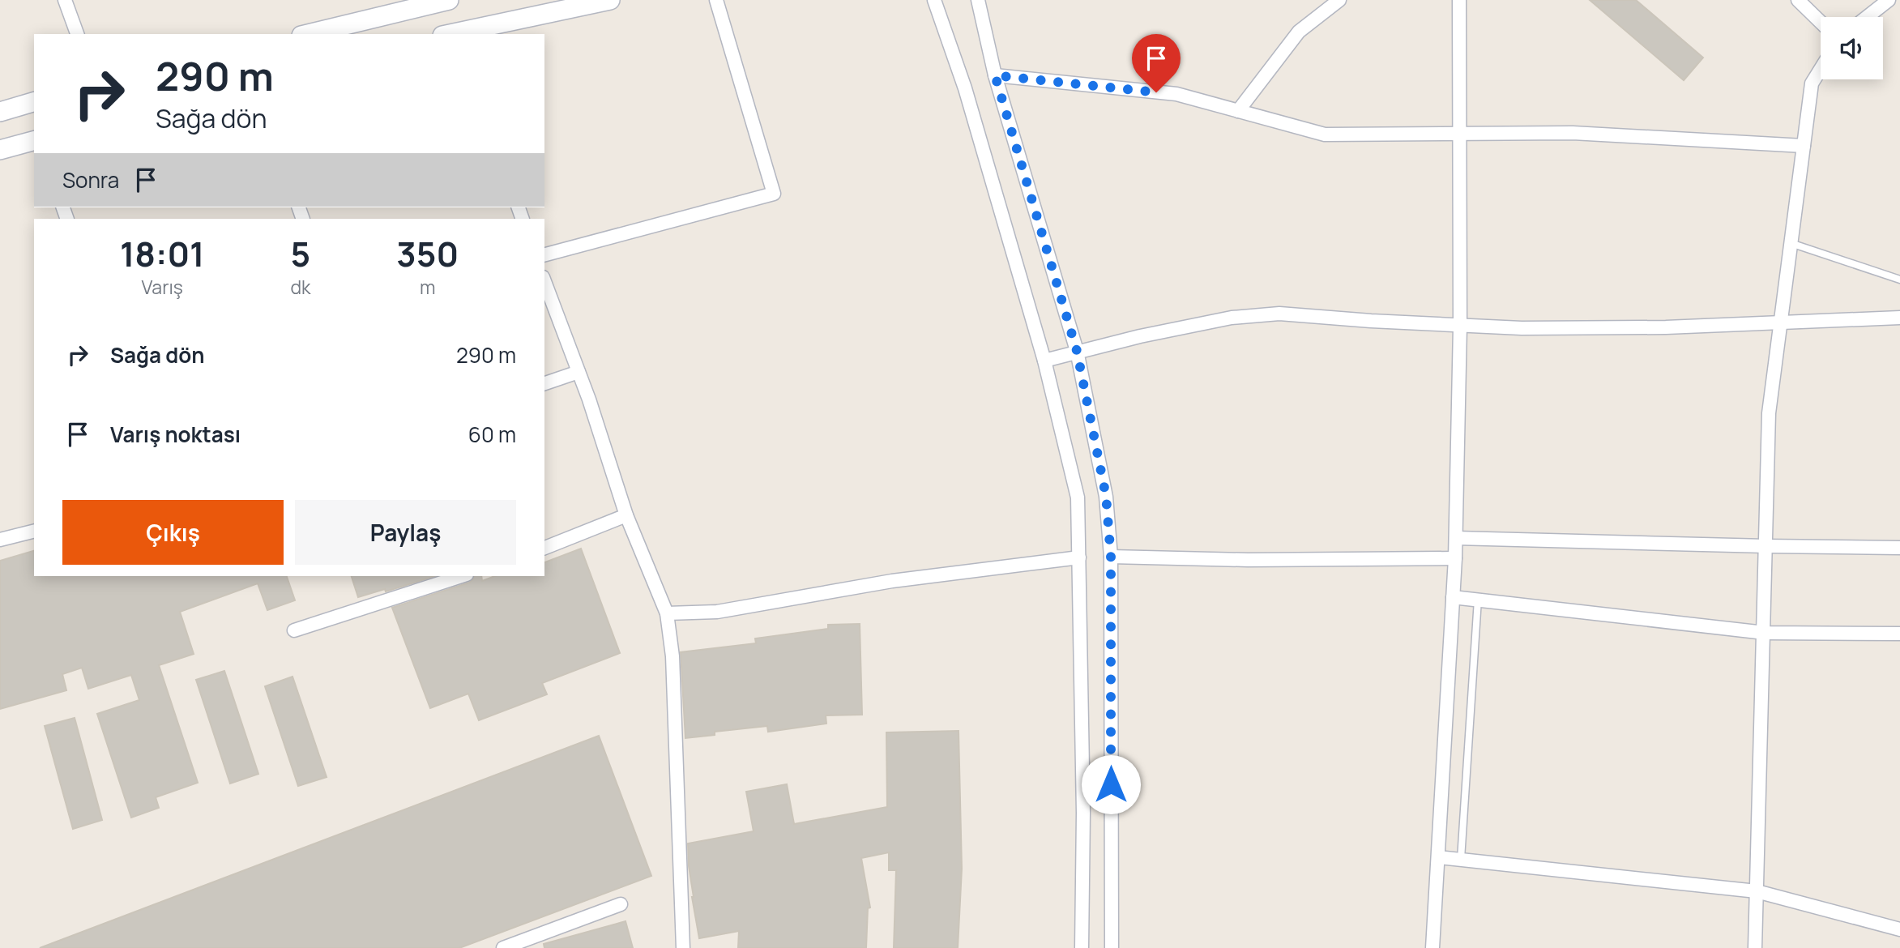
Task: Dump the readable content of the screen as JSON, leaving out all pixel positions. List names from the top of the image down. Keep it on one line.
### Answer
{"page":{"turn":["290 m","Sağa dön"],"then":"Sonra","eta":["18:01","Varış","5","dk","350","m"],"list":[{"name":"Sağa dön","value":"290 m"},{"name":"Varış noktası","value":"60 m"}],"buttons":["Çıkış","Paylaş"]}}
